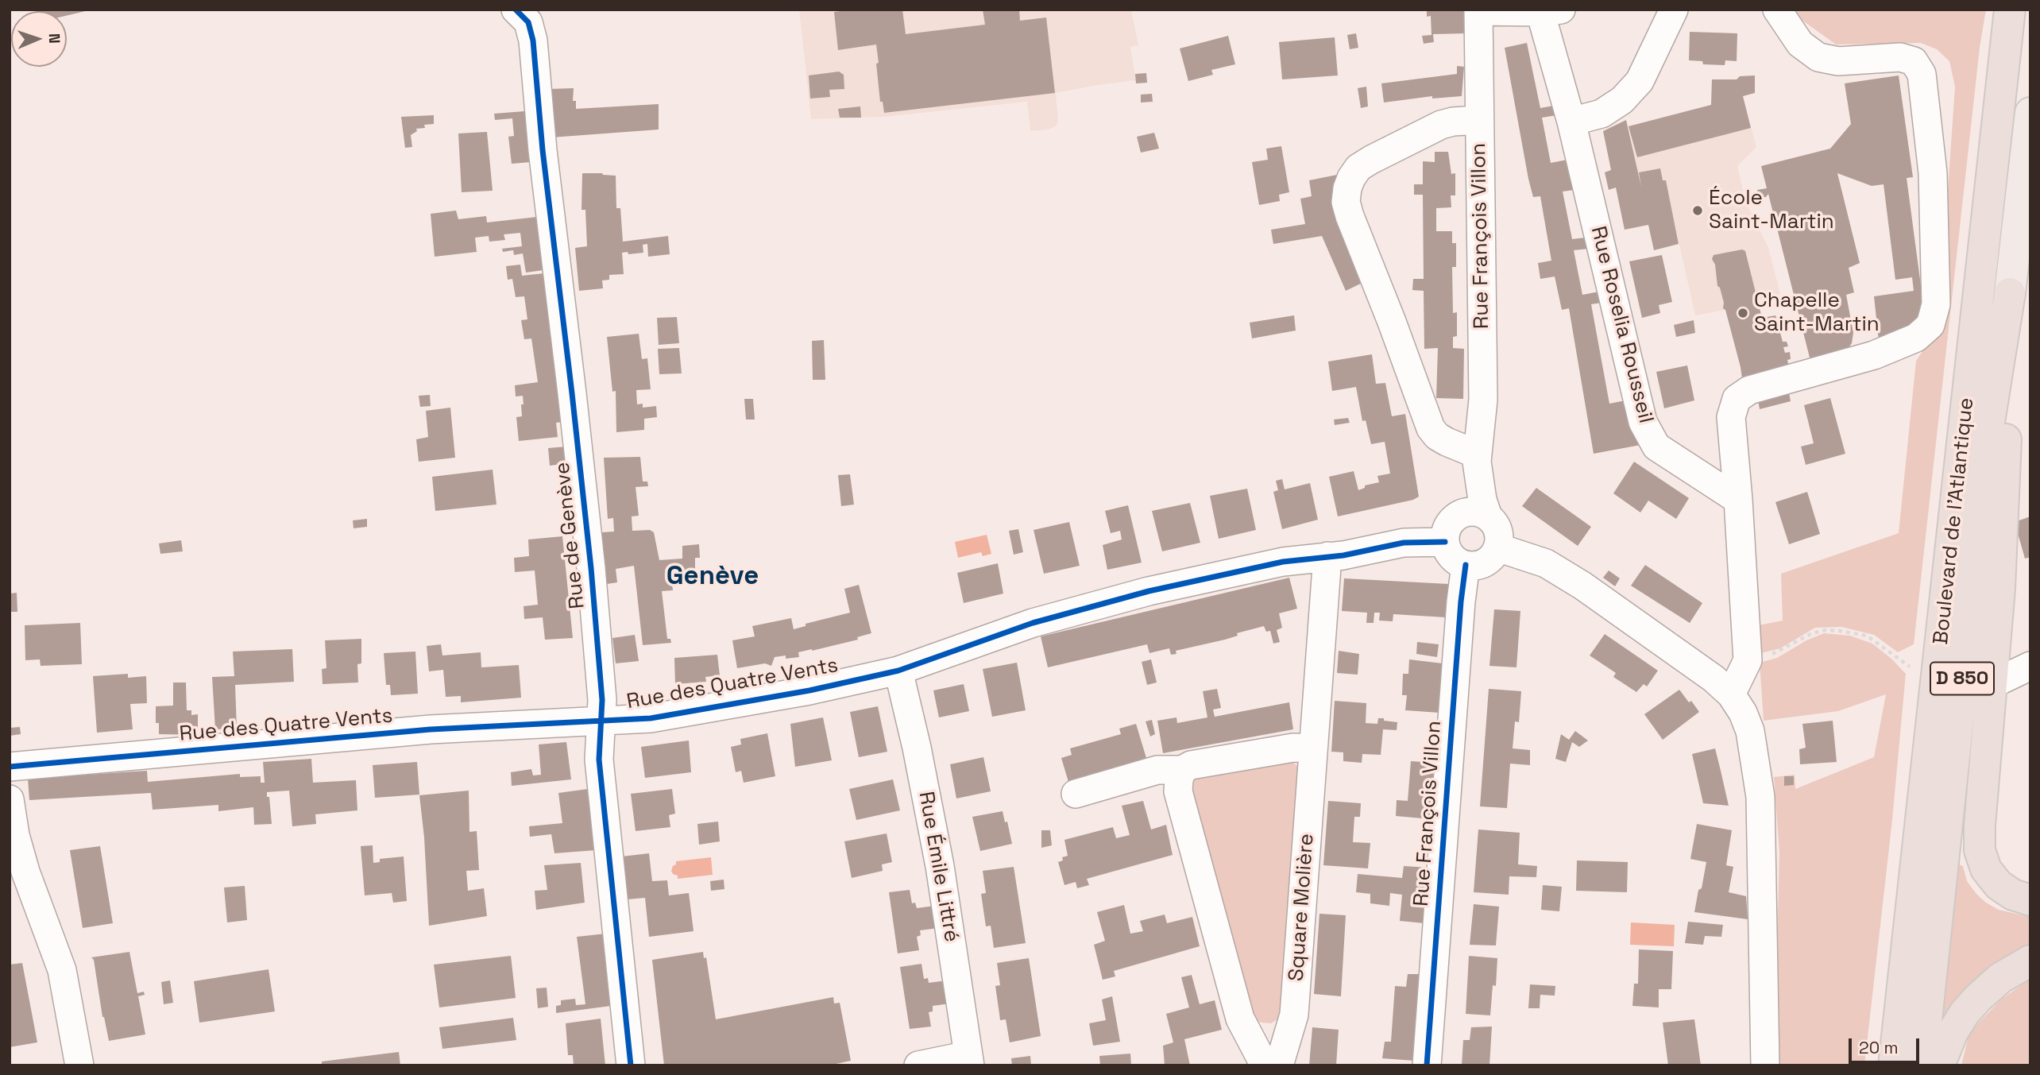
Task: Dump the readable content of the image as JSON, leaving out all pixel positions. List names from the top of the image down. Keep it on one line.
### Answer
{"streets":{"highway":["Boulevard de l'Atlantique","D 850"],"street":["Rue François Villon","Rue Roselia Rousseil","Rue de Genève","Rue des Quatre Vents","Rue Émile Littré","Square Molière"]},"crossings":[["Rue François Villon","Rue des Quatre Vents"],["Rue de Genève","Rue des Quatre Vents"],["Rue des Quatre Vents","Rue Émile Littré"],["Rue des Quatre Vents","Square Molière"]],"districts":["Genève"],"places":["École Saint-Martin","Chapelle Saint-Martin"],"scale_bar":"20 m","north":"right"}
